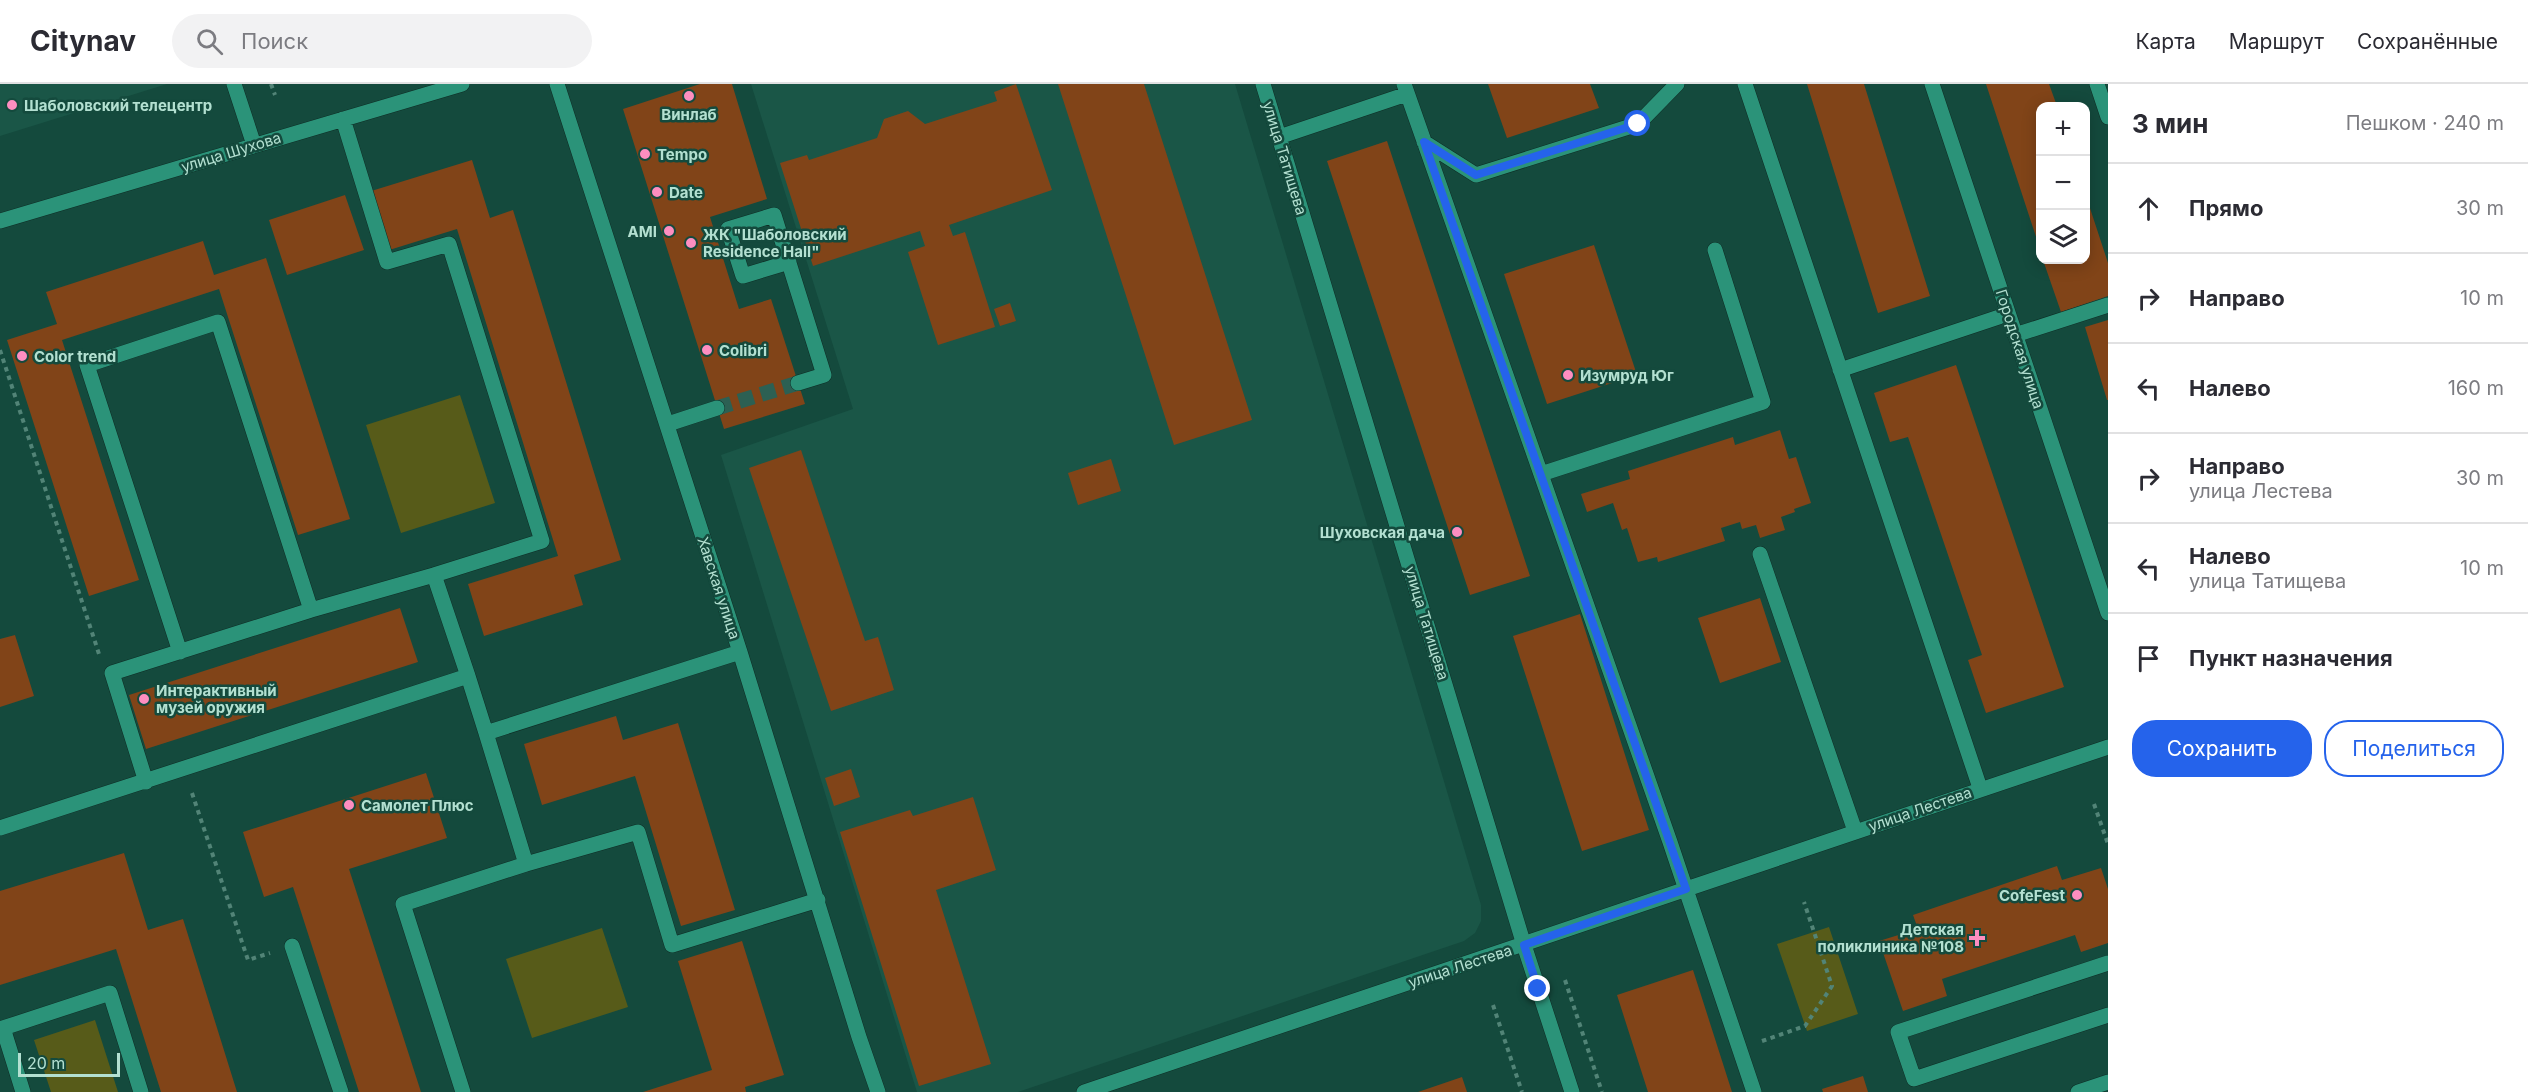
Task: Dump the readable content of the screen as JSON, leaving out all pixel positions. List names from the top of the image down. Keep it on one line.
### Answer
{"streets":{"street":["улица Шухова","улица Татищева","Городская улица","Хавская улица","улица Лестева"]},"crossings":[["улица Татищева","улица Лестева"]],"places":{"other":["Винлаб","Шаболовский телецентр","Tempo","Date","AMI","ЖК \"Шаболовский Residence Hall\"","Colibri","Color trend","Изумруд Юг","Шуховская дача","Интерактивный музей оружия","Самолет Плюс","CofeFest"],"health":["Детская поликлиника №108"]},"scale_bar":"20 m","page":{"header":"Citynav","search":"Поиск","nav":["Карта","Маршрут","Сохранённые"],"heading":["3 мин","Пешком · 240 m"],"map_buttons":["+","−"],"list":[["Прямо","30 m"],["Направо","10 m"],["Налево","160 m"],["Направо","улица Лестева","30 m"],["Налево","улица Татищева","10 m"],"Пункт назначения"],"buttons":["Сохранить","Поделиться"],"scale":"20 m"}}
